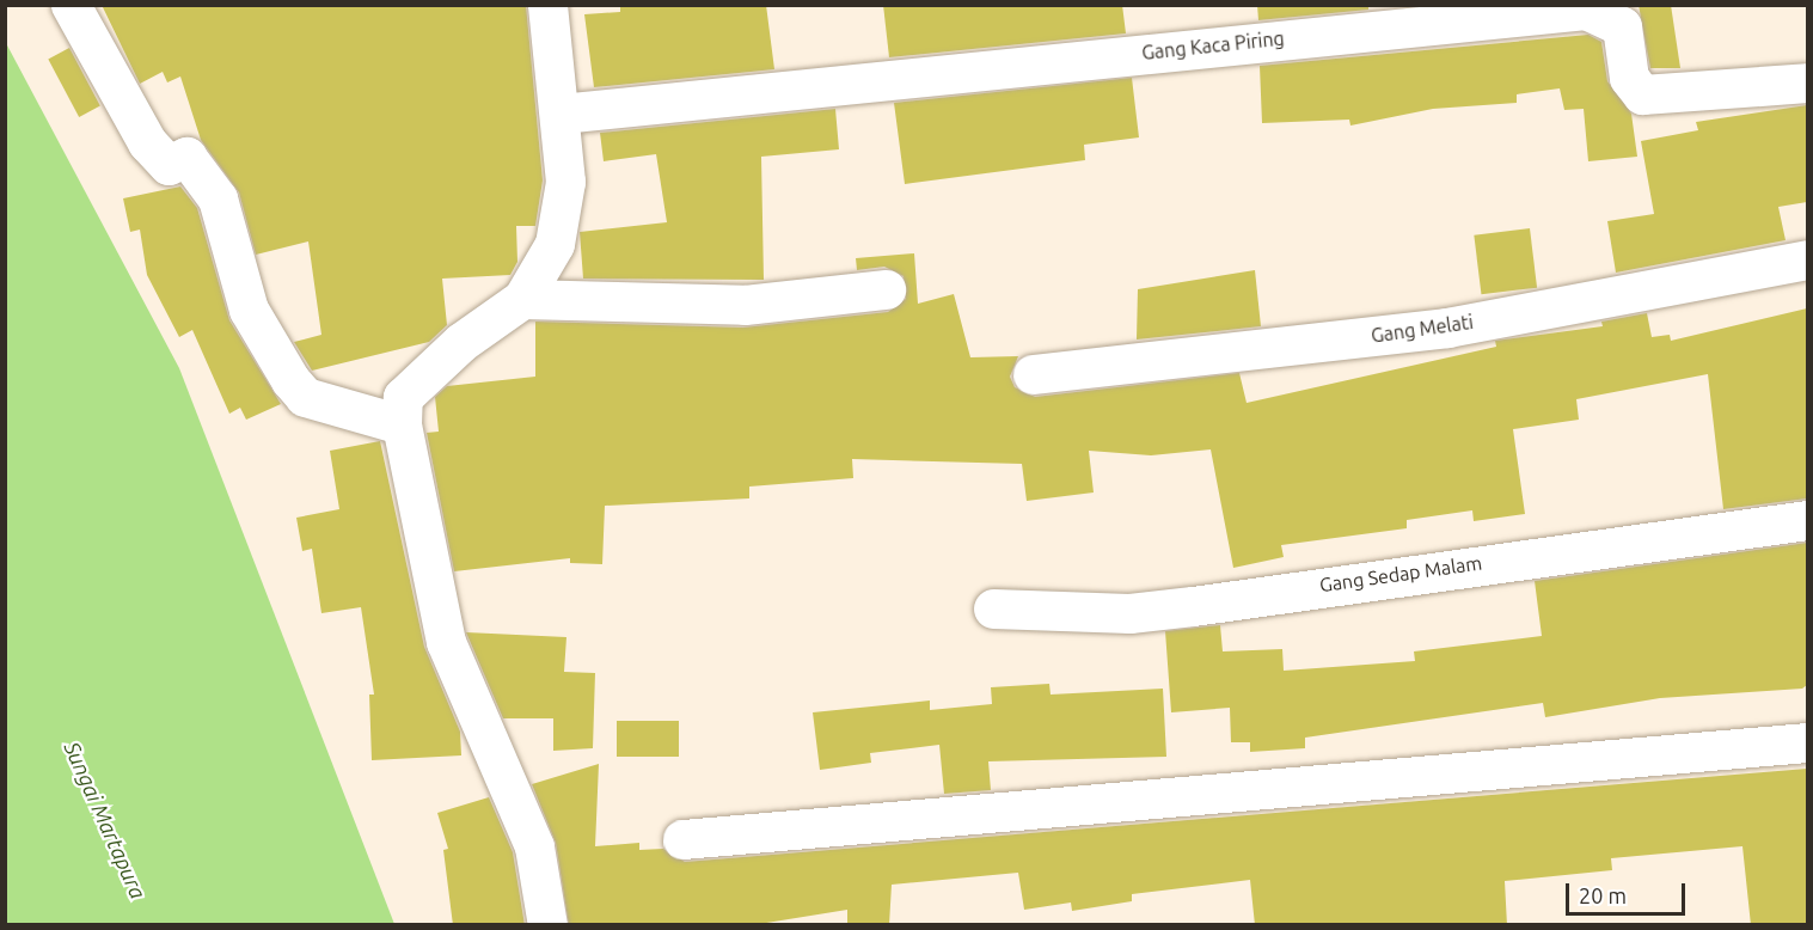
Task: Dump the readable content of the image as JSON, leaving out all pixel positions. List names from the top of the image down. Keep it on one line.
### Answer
{"streets":{"street":["Gang Kaca Piring","Gang Melati","Gang Sedap Malam"]},"water":["Sungai Martapura"],"scale_bar":"20 m"}
